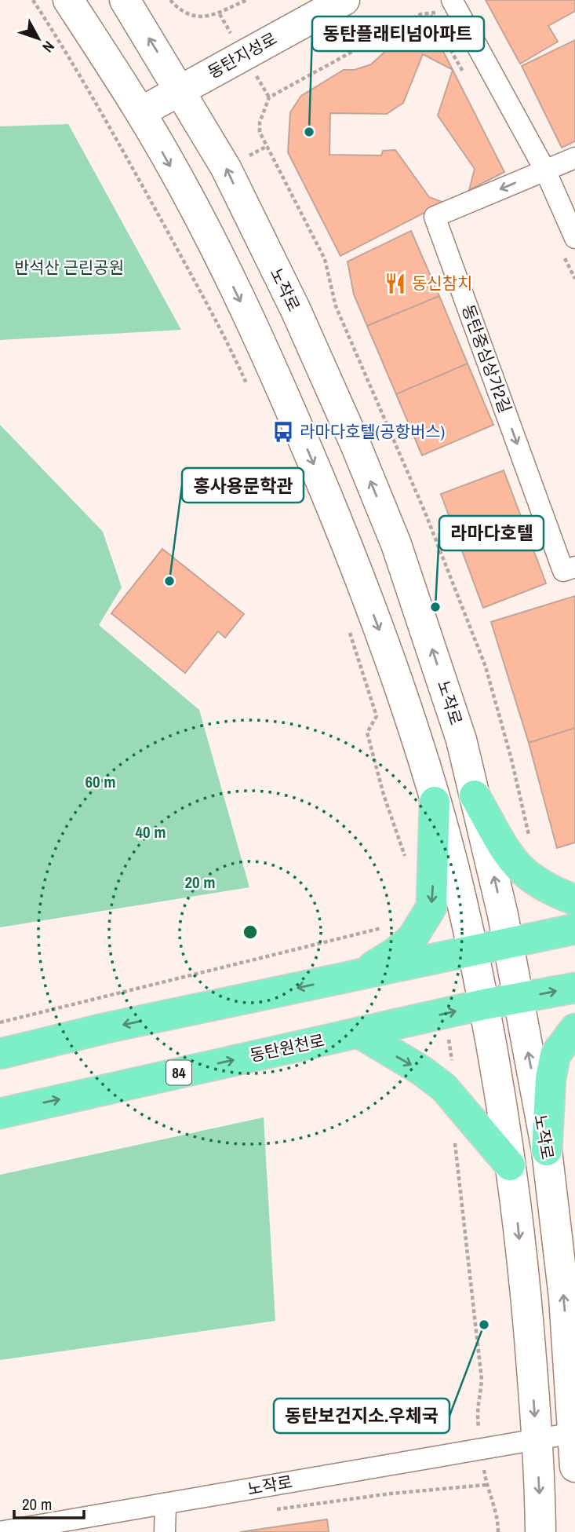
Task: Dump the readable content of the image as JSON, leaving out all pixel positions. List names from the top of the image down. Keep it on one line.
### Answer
{"streets":{"main road":["동탄원천로","84"],"street":["동탄지성로","노작로","동탄중심상가2길"]},"crossings":[["동탄지성로","노작로"],["노작로","동탄원천로"]],"parks":["반석산 근린공원"],"places":{"other":["동탄플래티넘아파트","홍사용문학관","라마다호텔","동탄보건지소.우체국"],"restaurant":["동신참치"],"bus stop":["라마다호텔(공항버스)"]},"scale_bar":"20 m","north":"bottom right","rings":["60 m","40 m","20 m"]}
